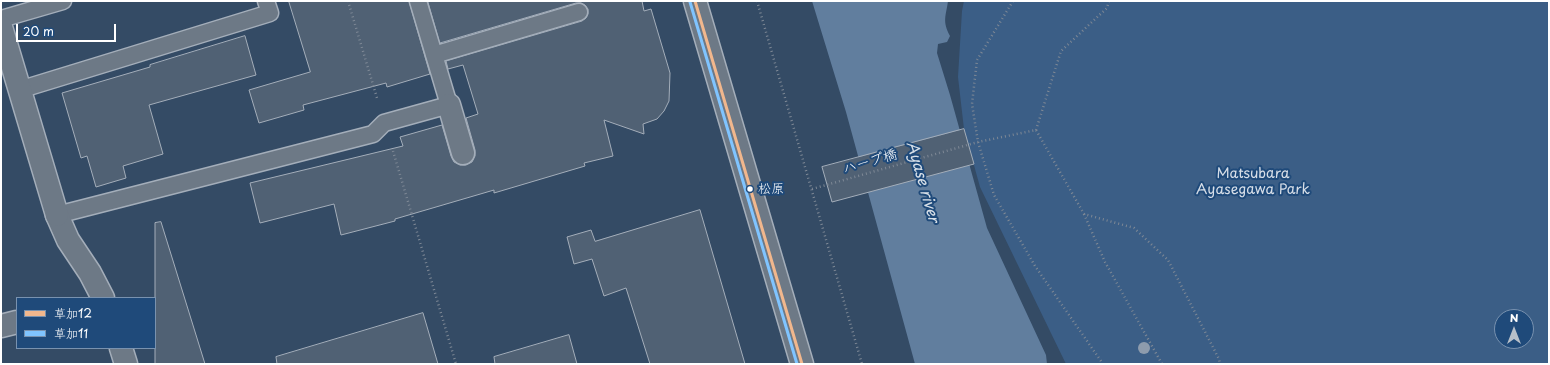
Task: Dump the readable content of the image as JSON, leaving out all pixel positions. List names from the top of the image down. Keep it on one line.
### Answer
{"streets":{"path":["ハープ橋"]},"water":["Ayase river"],"parks":["Matsubara Ayasegawa Park"],"places":["松原"],"lines":["transit line 草加12","transit line 草加11"],"legend":["草加12","草加11"],"scale_bar":"20 m","north":"top"}
